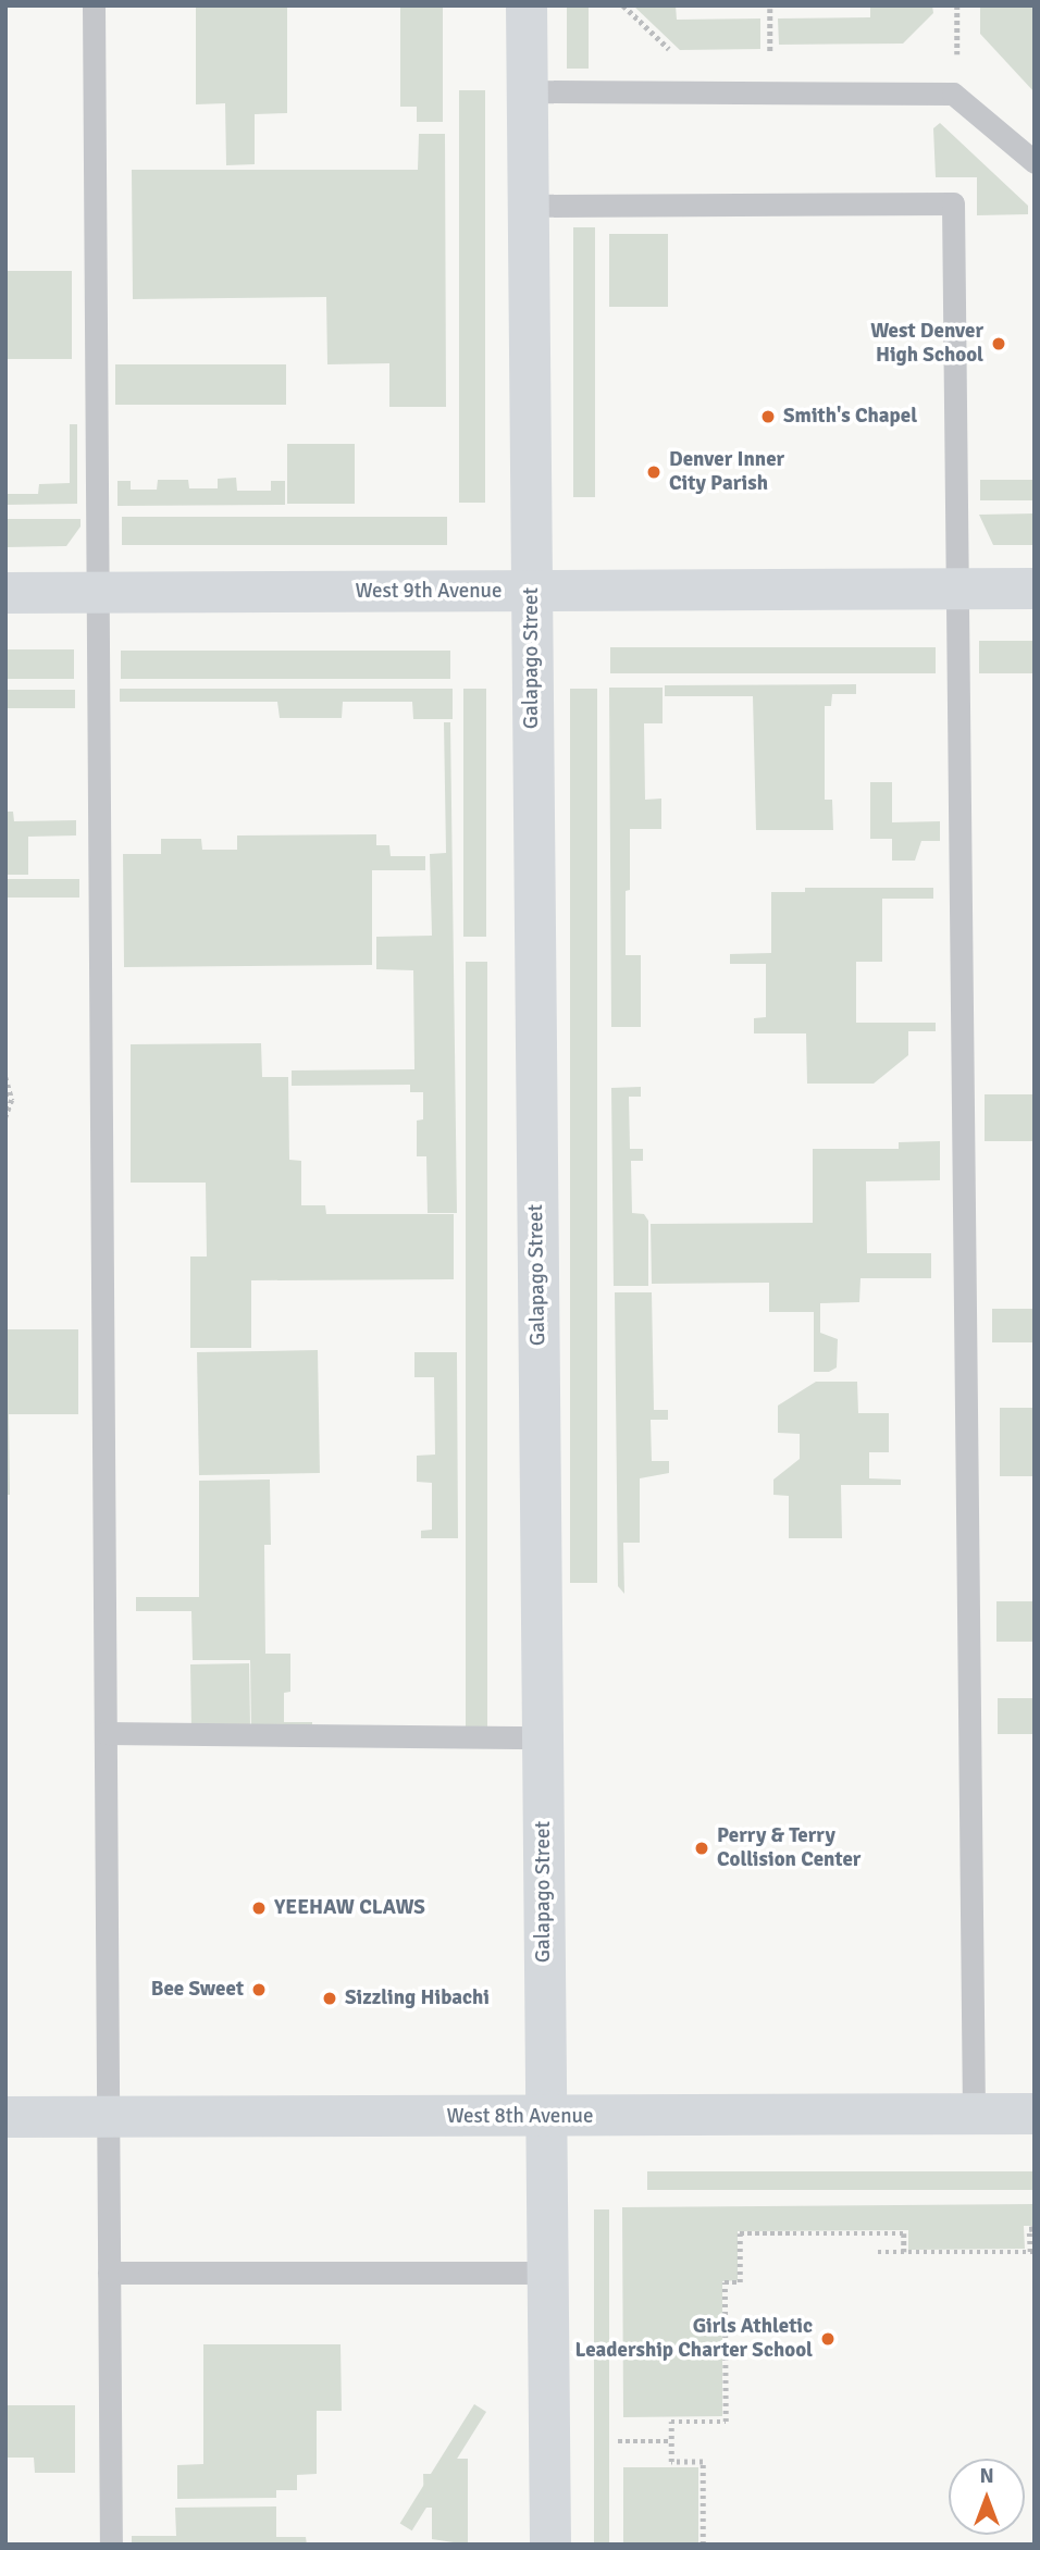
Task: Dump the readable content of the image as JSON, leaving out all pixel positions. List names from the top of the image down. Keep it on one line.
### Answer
{"streets":{"street":["West 9th Avenue","Galapago Street","West 8th Avenue"]},"crossings":[["West 9th Avenue","Galapago Street"],["Galapago Street","West 8th Avenue"]],"places":["West Denver High School","Smith's Chapel","Denver Inner City Parish","Perry & Terry Collision Center","YEEHAW CLAWS","Bee Sweet","Sizzling Hibachi","Girls Athletic Leadership Charter School"],"north":"top"}
